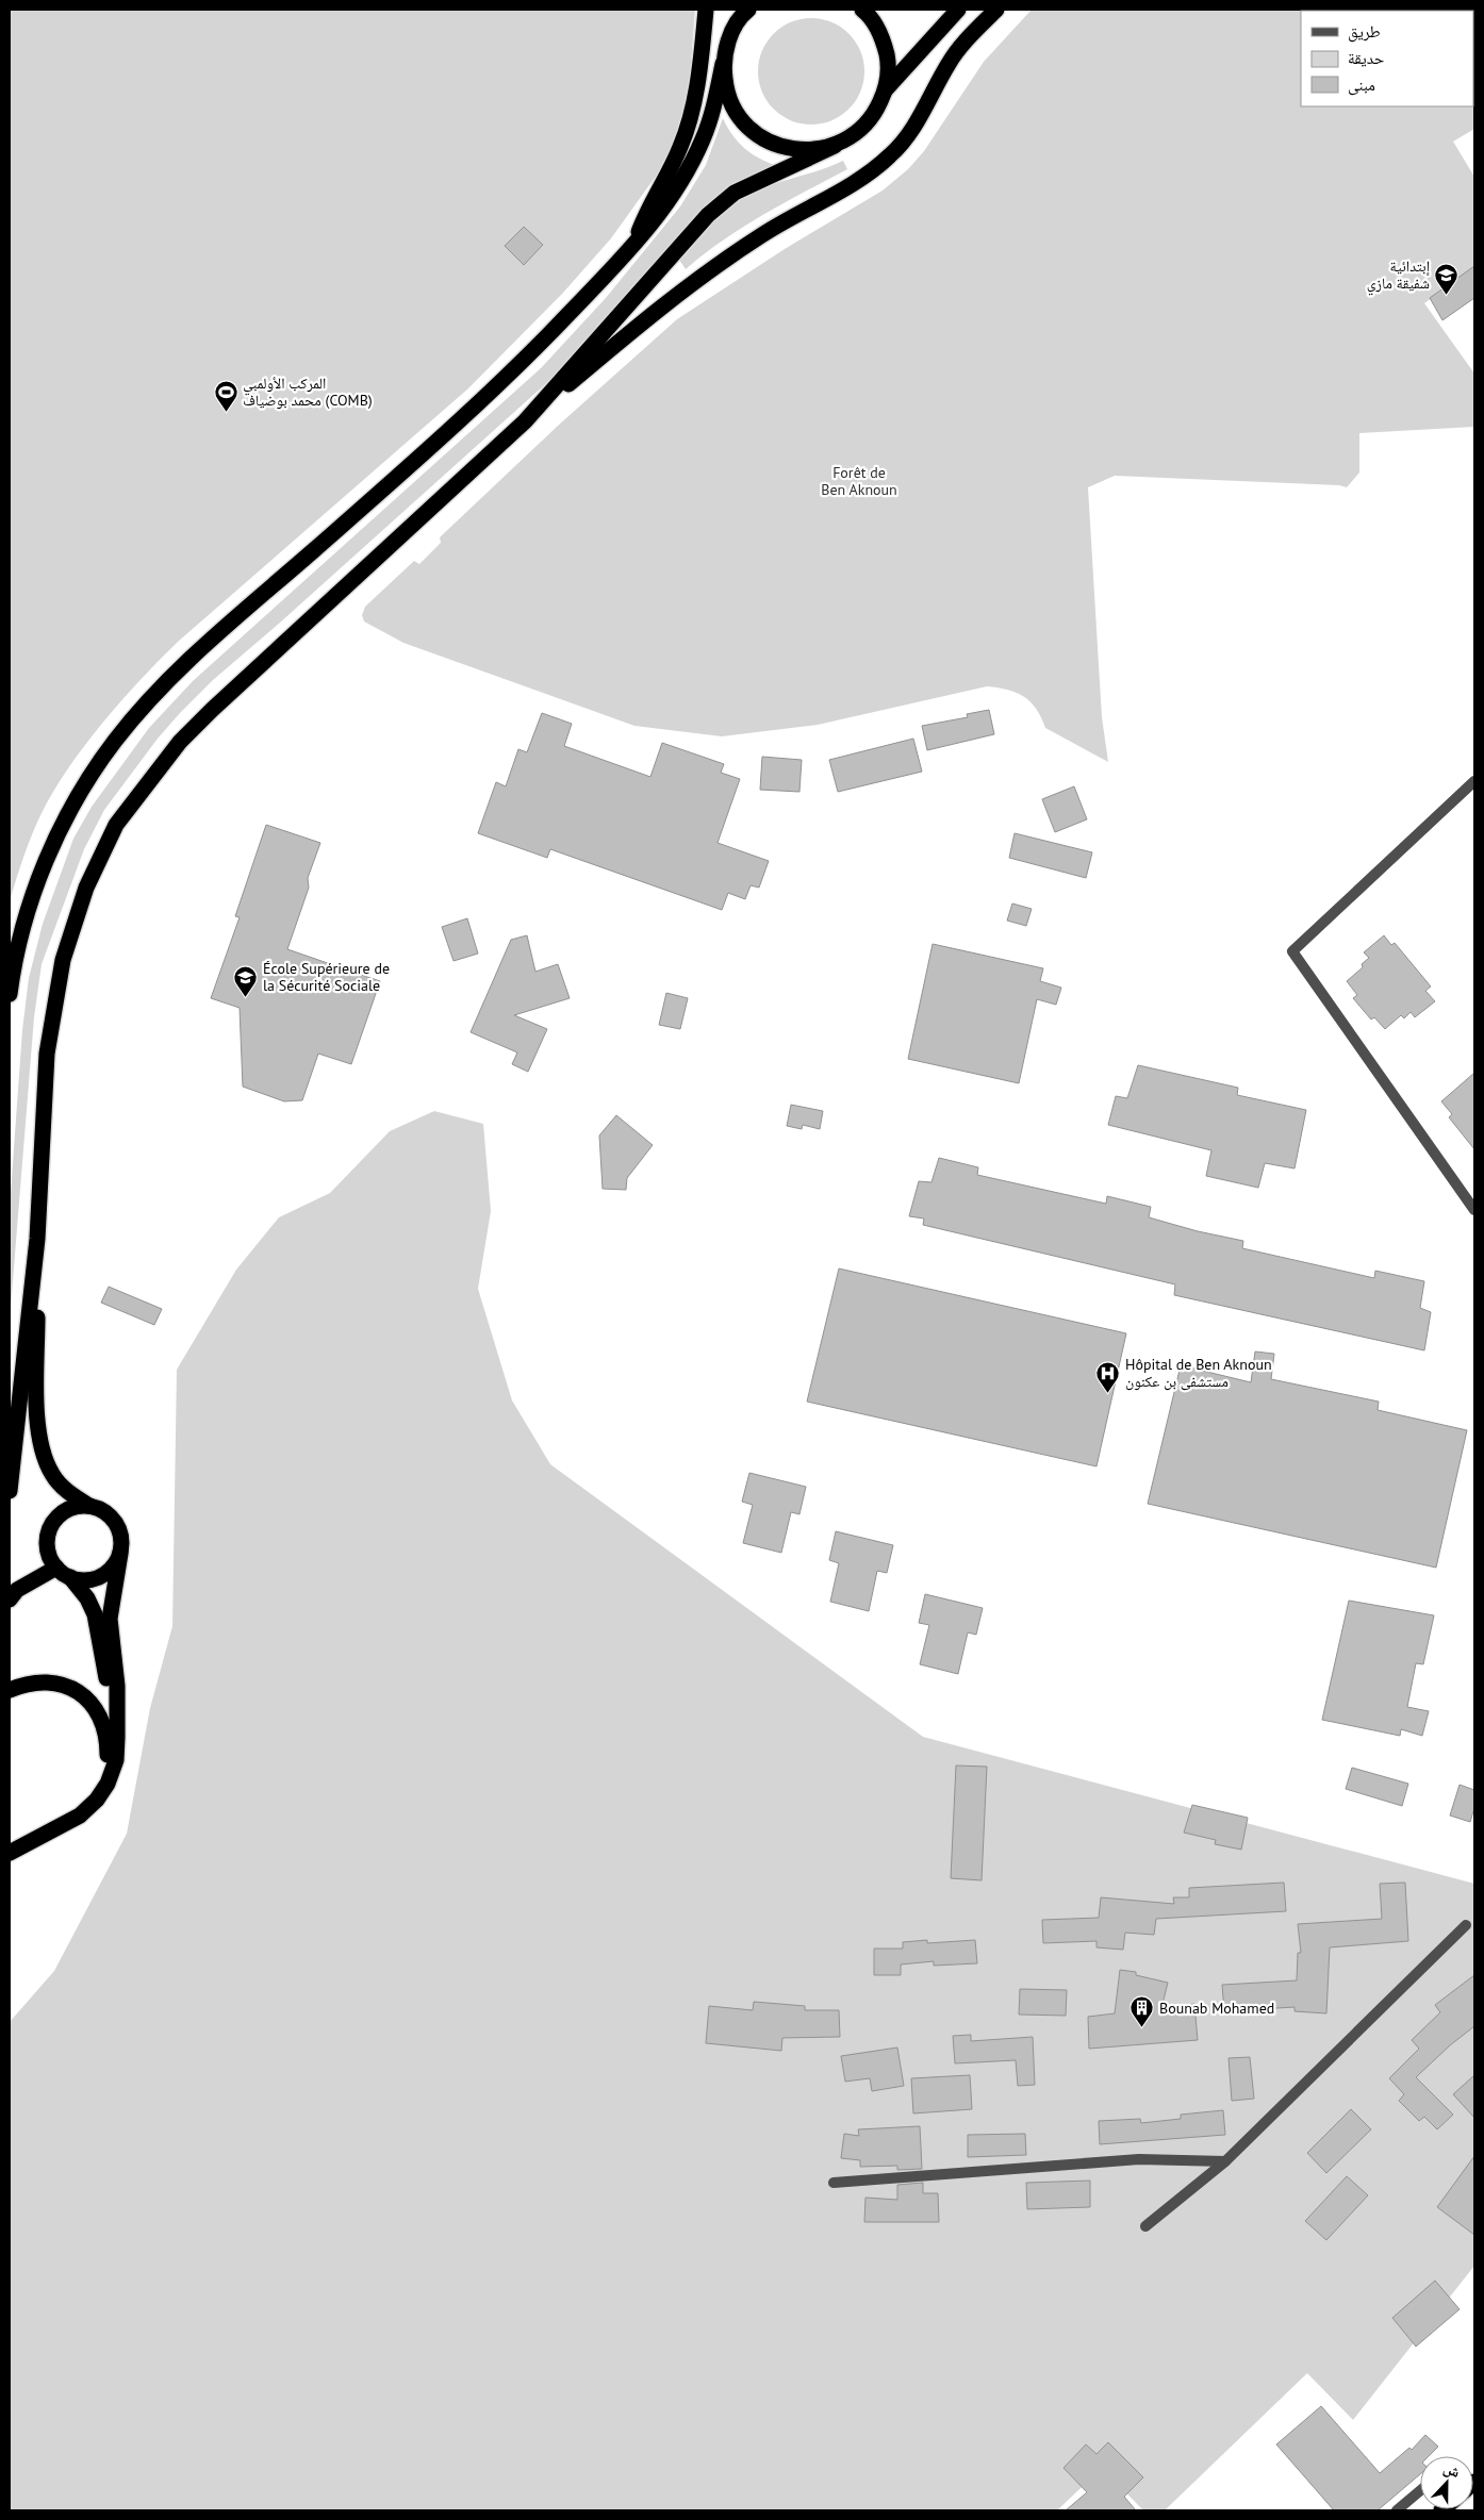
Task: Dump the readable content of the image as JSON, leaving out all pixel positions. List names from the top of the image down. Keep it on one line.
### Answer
{"parks":["Forêt de Ben Aknoun"],"places":{"school or university":["إبتدائية شفيقة مازي","École Supérieure de la Sécurité Sociale"],"sports":["المركب الأولمبي محمد بوضياف (COMB)"],"hospital":["Hôpital de Ben Aknoun مستشفى بن عكنون"],"building":["Bounab Mohamed"]},"legend":["طريق","حديقة","مبنى"],"north":"top"}
